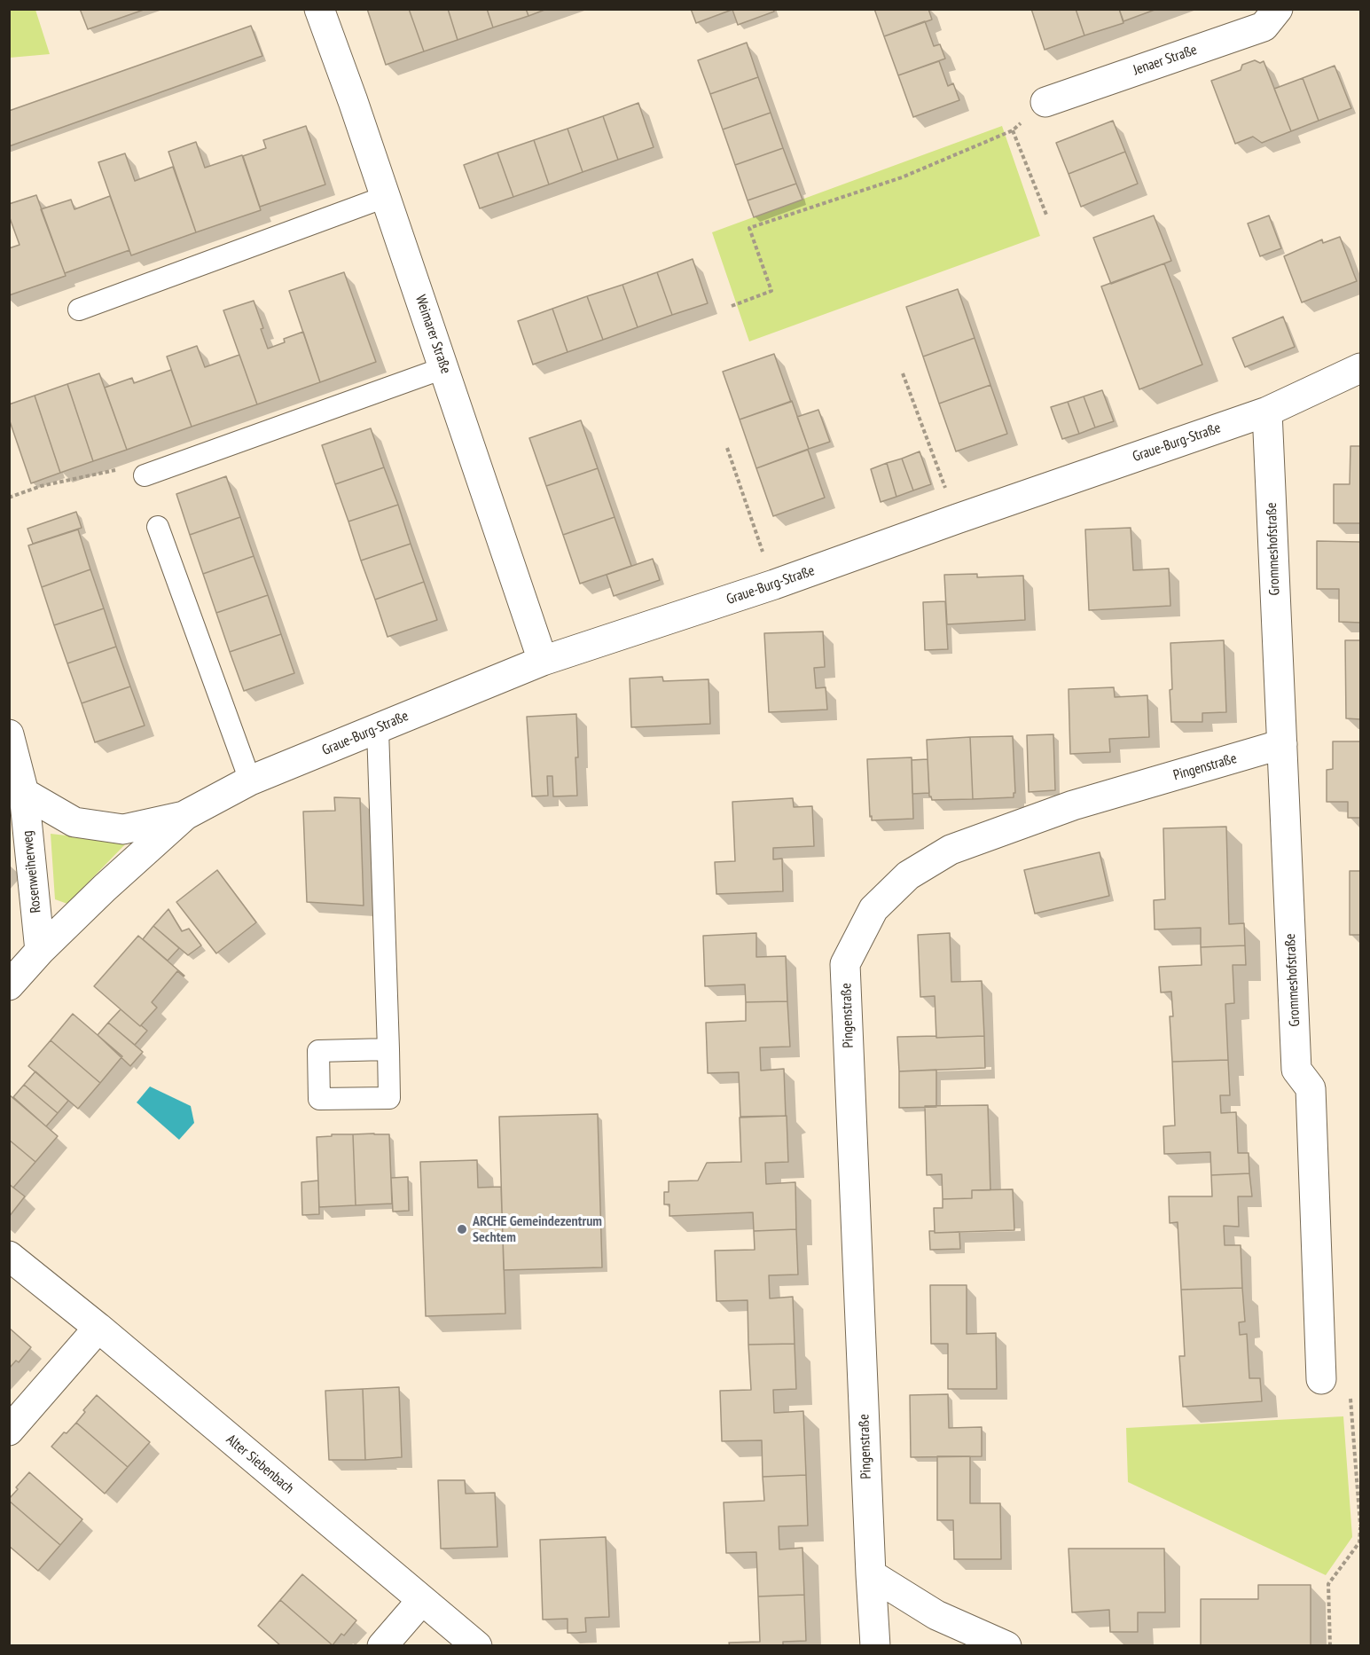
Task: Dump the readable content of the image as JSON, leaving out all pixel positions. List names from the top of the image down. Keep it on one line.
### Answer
{"streets":{"street":["Jenaer Straße","Weimarer Straße","Graue-Burg-Straße","Grommeshofstraße","Pingenstraße","Rosenweiherweg","Alter Siebenbach"]},"crossings":[["Weimarer Straße","Graue-Burg-Straße"],["Graue-Burg-Straße","Grommeshofstraße"],["Graue-Burg-Straße","Rosenweiherweg"],["Grommeshofstraße","Pingenstraße"]],"places":["ARCHE Gemeindezentrum Sechtem"]}
